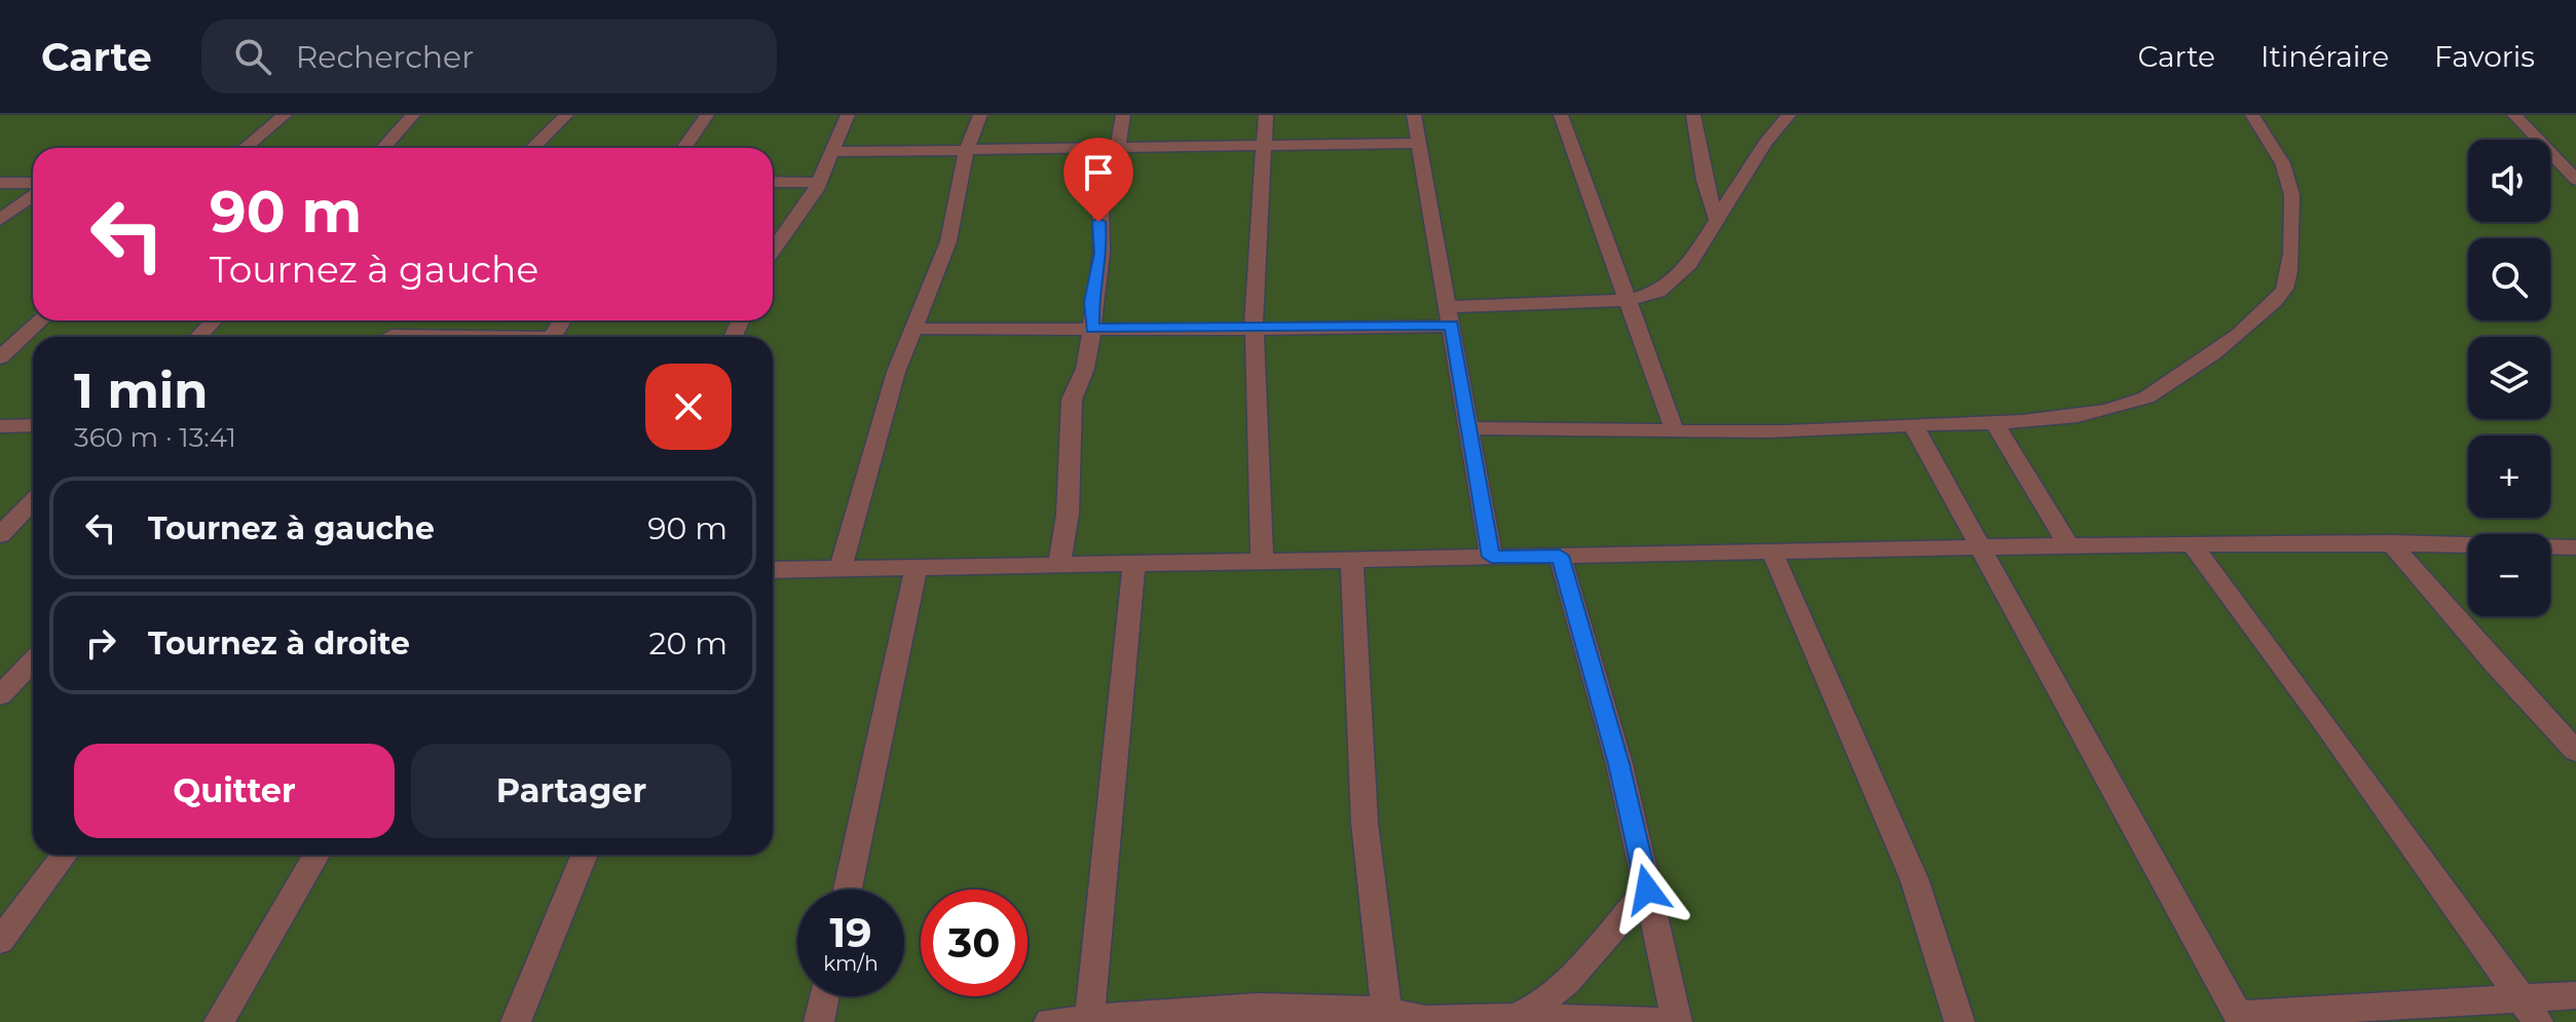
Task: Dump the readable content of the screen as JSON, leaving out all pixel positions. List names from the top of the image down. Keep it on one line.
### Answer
{"page":{"header":"Carte","search":"Rechercher","nav":["Carte","Itinéraire","Favoris"],"map_buttons":["+","−"],"turn":["90 m","Tournez à gauche"],"heading":["1 min","360 m · 13:41"],"list":[{"name":"Tournez à gauche","value":"90 m"},{"name":"Tournez à droite","value":"20 m"}],"buttons":["Quitter","Partager"],"speed":"19 km/h","limit":"30"}}
